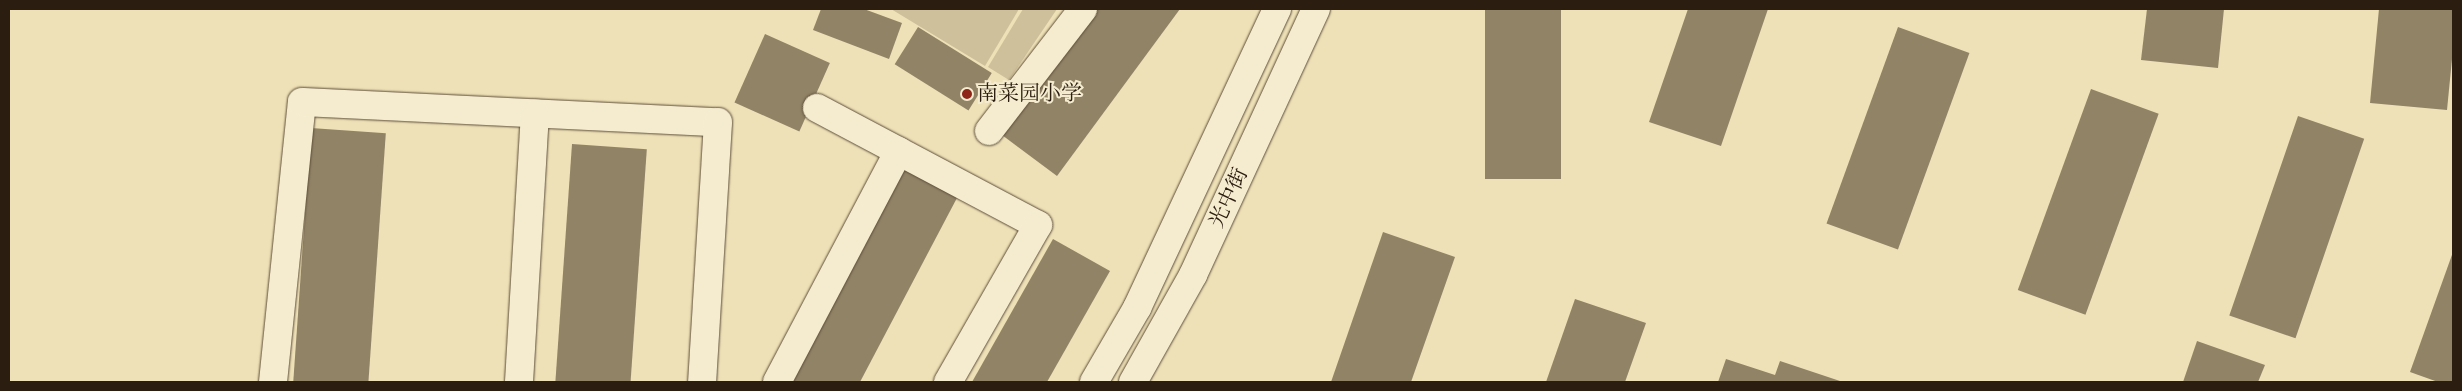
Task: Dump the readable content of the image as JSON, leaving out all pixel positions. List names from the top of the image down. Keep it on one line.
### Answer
{"streets":{"street":["光中街"]},"places":["南菜园小学"]}
